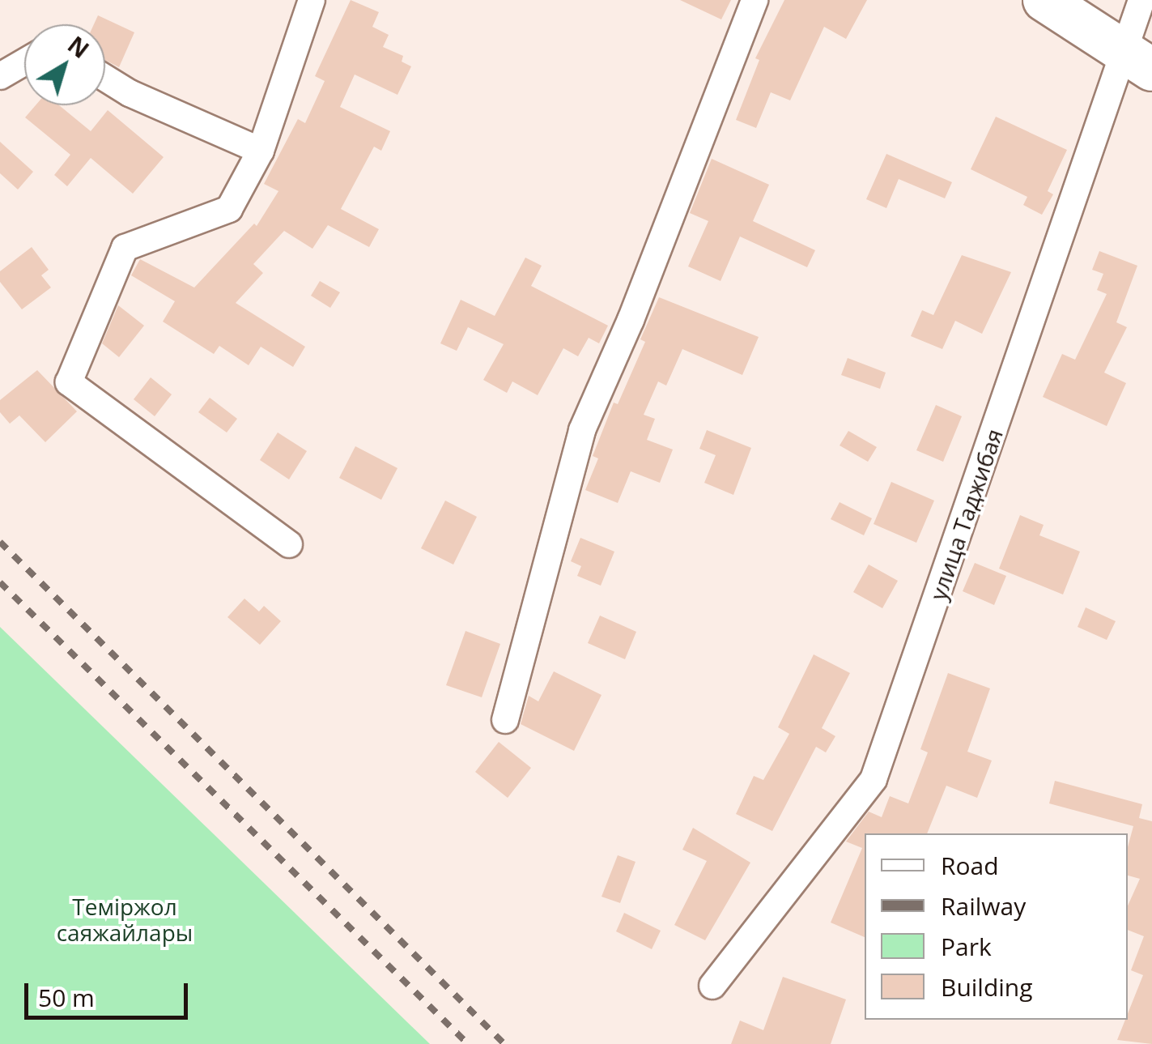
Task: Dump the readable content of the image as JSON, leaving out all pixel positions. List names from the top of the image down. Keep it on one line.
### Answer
{"streets":{"street":["улица Таджибая"]},"parks":["Теміржол саяжайлары"],"legend":["Road","Railway","Park","Building"],"scale_bar":"50 m","north":"top right"}
